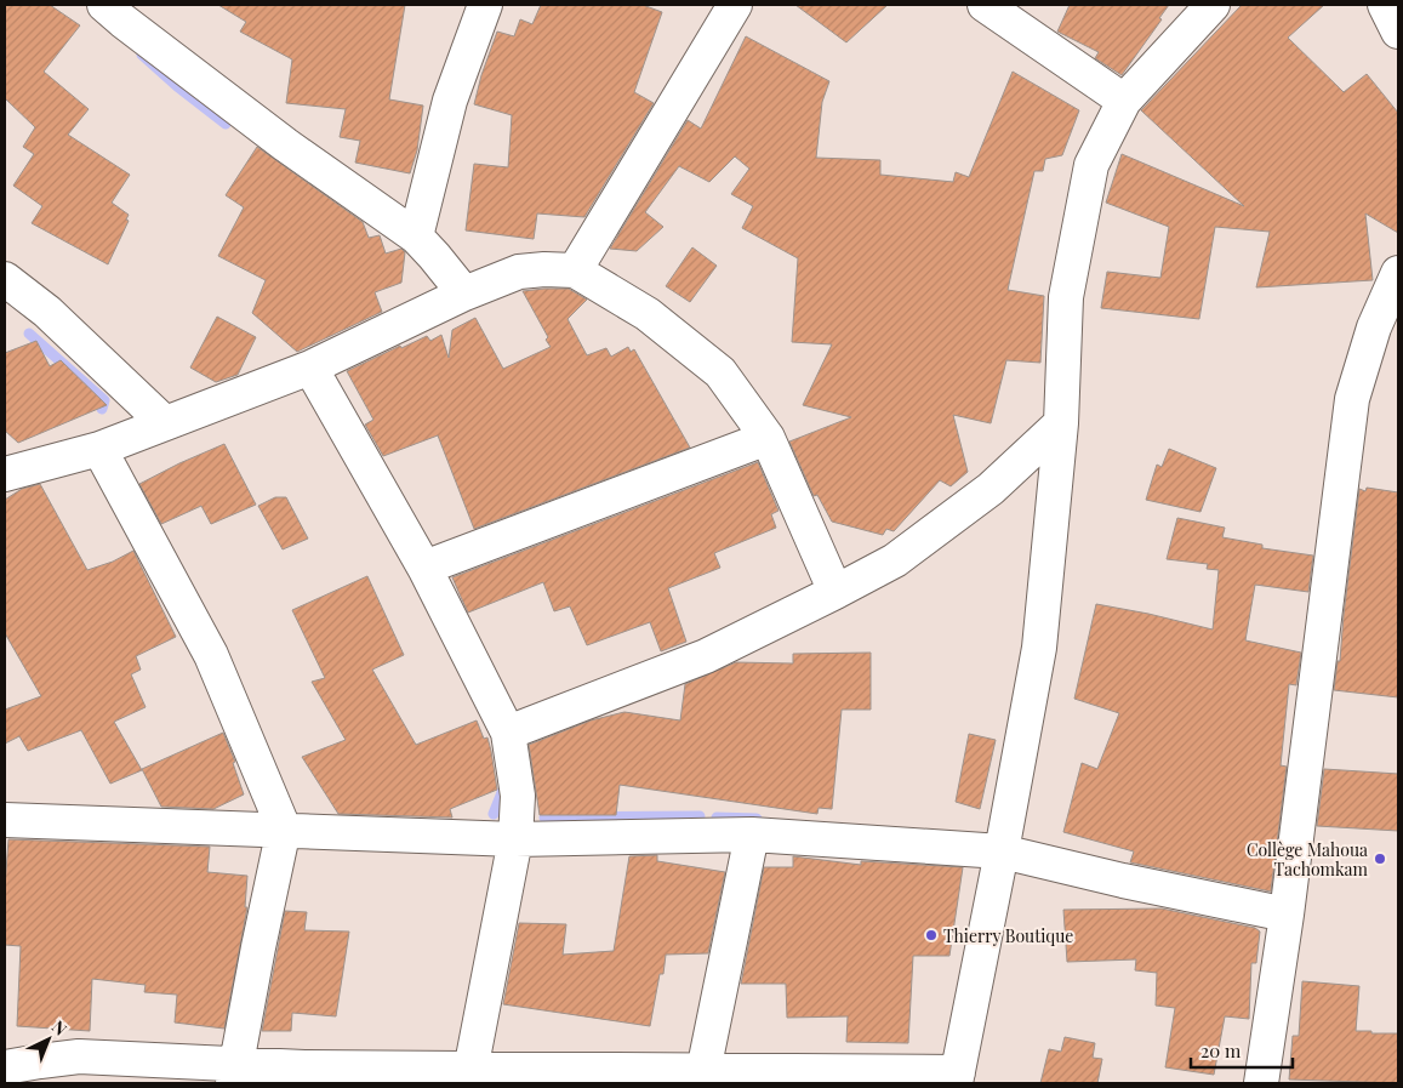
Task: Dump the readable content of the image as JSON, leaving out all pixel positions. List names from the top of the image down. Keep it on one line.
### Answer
{"places":["Collège Mahoua Tachomkam","Thierry Boutique"],"scale_bar":"20 m","north":"top right"}
